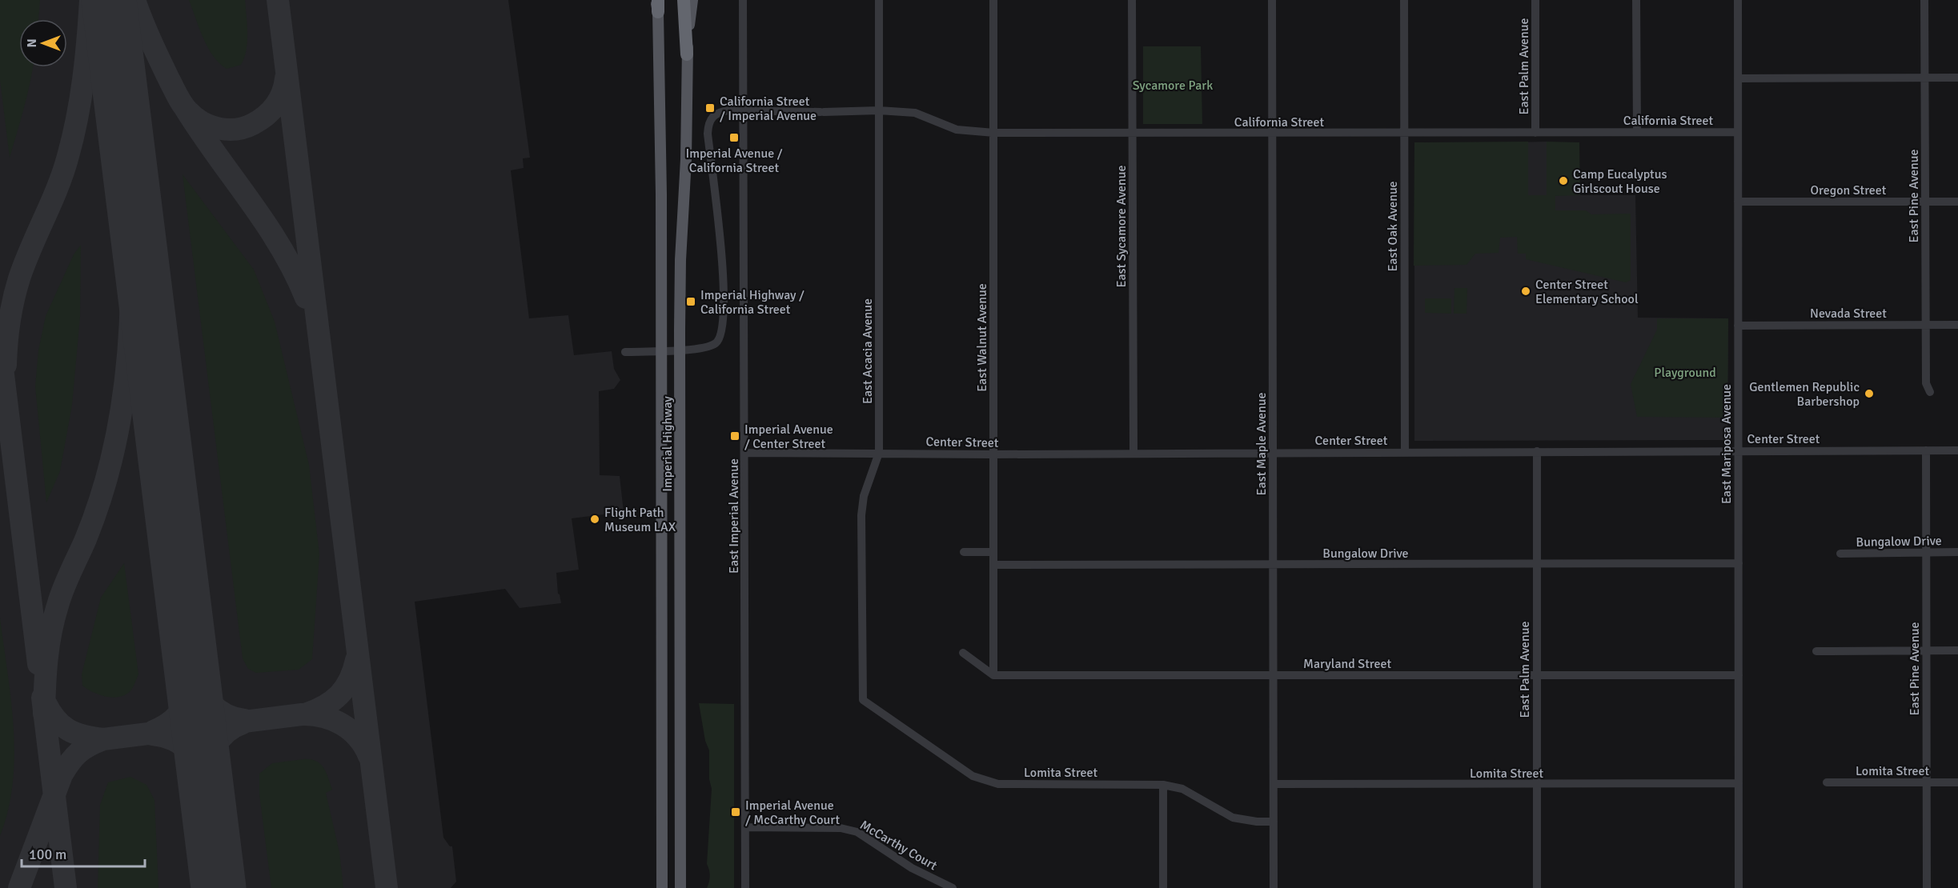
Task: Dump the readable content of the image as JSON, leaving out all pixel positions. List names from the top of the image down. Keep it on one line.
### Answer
{"streets":{"main road":["Imperial Highway"],"street":["East Palm Avenue","California Street","Oregon Street","East Pine Avenue","East Sycamore Avenue","East Oak Avenue","Nevada Street","East Walnut Avenue","East Acacia Avenue","Center Street","East Maple Avenue","East Mariposa Avenue","East Imperial Avenue","Bungalow Drive","Maryland Street","Lomita Street","McCarthy Court"]},"crossings":[["East Palm Avenue","California Street"],["East Palm Avenue","Center Street"],["East Palm Avenue","Bungalow Drive"],["East Palm Avenue","Maryland Street"],["East Palm Avenue","Lomita Street"],["California Street","East Sycamore Avenue"],["California Street","East Oak Avenue"],["California Street","East Walnut Avenue"],["California Street","East Acacia Avenue"],["California Street","Imperial Highway"],["California Street","East Maple Avenue"],["California Street","East Mariposa Avenue"],["California Street","East Imperial Avenue"],["Oregon Street","East Pine Avenue"],["Oregon Street","East Mariposa Avenue"],["East Pine Avenue","Nevada Street"],["East Pine Avenue","Center Street"],["East Pine Avenue","Bungalow Drive"],["East Pine Avenue","Lomita Street"],["East Sycamore Avenue","Center Street"],["East Oak Avenue","Center Street"],["Nevada Street","East Mariposa Avenue"],["East Walnut Avenue","Center Street"],["East Walnut Avenue","Bungalow Drive"],["East Walnut Avenue","Maryland Street"],["East Acacia Avenue","Center Street"],["East Acacia Avenue","Lomita Street"],["Center Street","East Maple Avenue"],["Center Street","East Mariposa Avenue"],["Center Street","East Imperial Avenue"],["East Maple Avenue","Bungalow Drive"],["East Maple Avenue","Maryland Street"],["East Maple Avenue","Lomita Street"],["East Mariposa Avenue","Bungalow Drive"],["East Mariposa Avenue","Maryland Street"],["East Mariposa Avenue","Lomita Street"],["East Imperial Avenue","McCarthy Court"]],"parks":["Sycamore Park","Playground"],"places":{"transit":["California Street / Imperial Avenue","Imperial Avenue / California Street","Imperial Highway / California Street","Imperial Avenue / Center Street","Imperial Avenue / McCarthy Court"],"other":["Camp Eucalyptus Girlscout House","Center Street Elementary School","Gentlemen Republic Barbershop","Flight Path Museum LAX"]},"scale_bar":"100 m","north":"left"}
